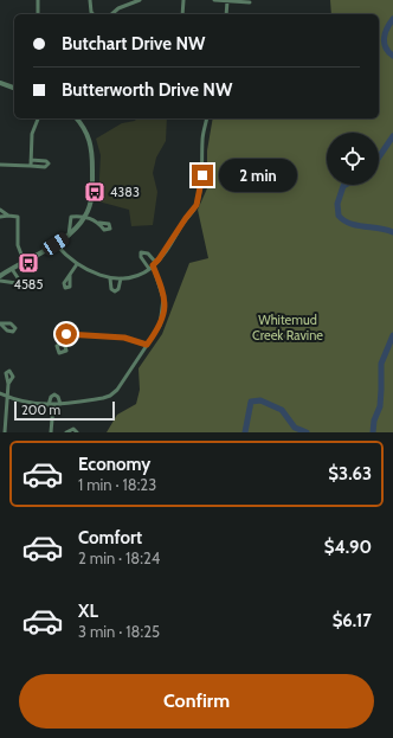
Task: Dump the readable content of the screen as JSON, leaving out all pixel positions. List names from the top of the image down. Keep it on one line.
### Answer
{"parks":["Whitemud Creek Ravine"],"places":{"bus stop":["4383","4585"]},"scale_bar":"200 m","page":{"banner":["Butchart Drive NW","Butterworth Drive NW"],"bubble":"2 min","scale":"200 m","list":[{"name":"Economy","note":"1 min · 18:23","value":"$3.63"},{"name":"Comfort","note":"2 min · 18:24","value":"$4.90"},{"name":"XL","note":"3 min · 18:25","value":"$6.17"}],"buttons":"Confirm"}}
